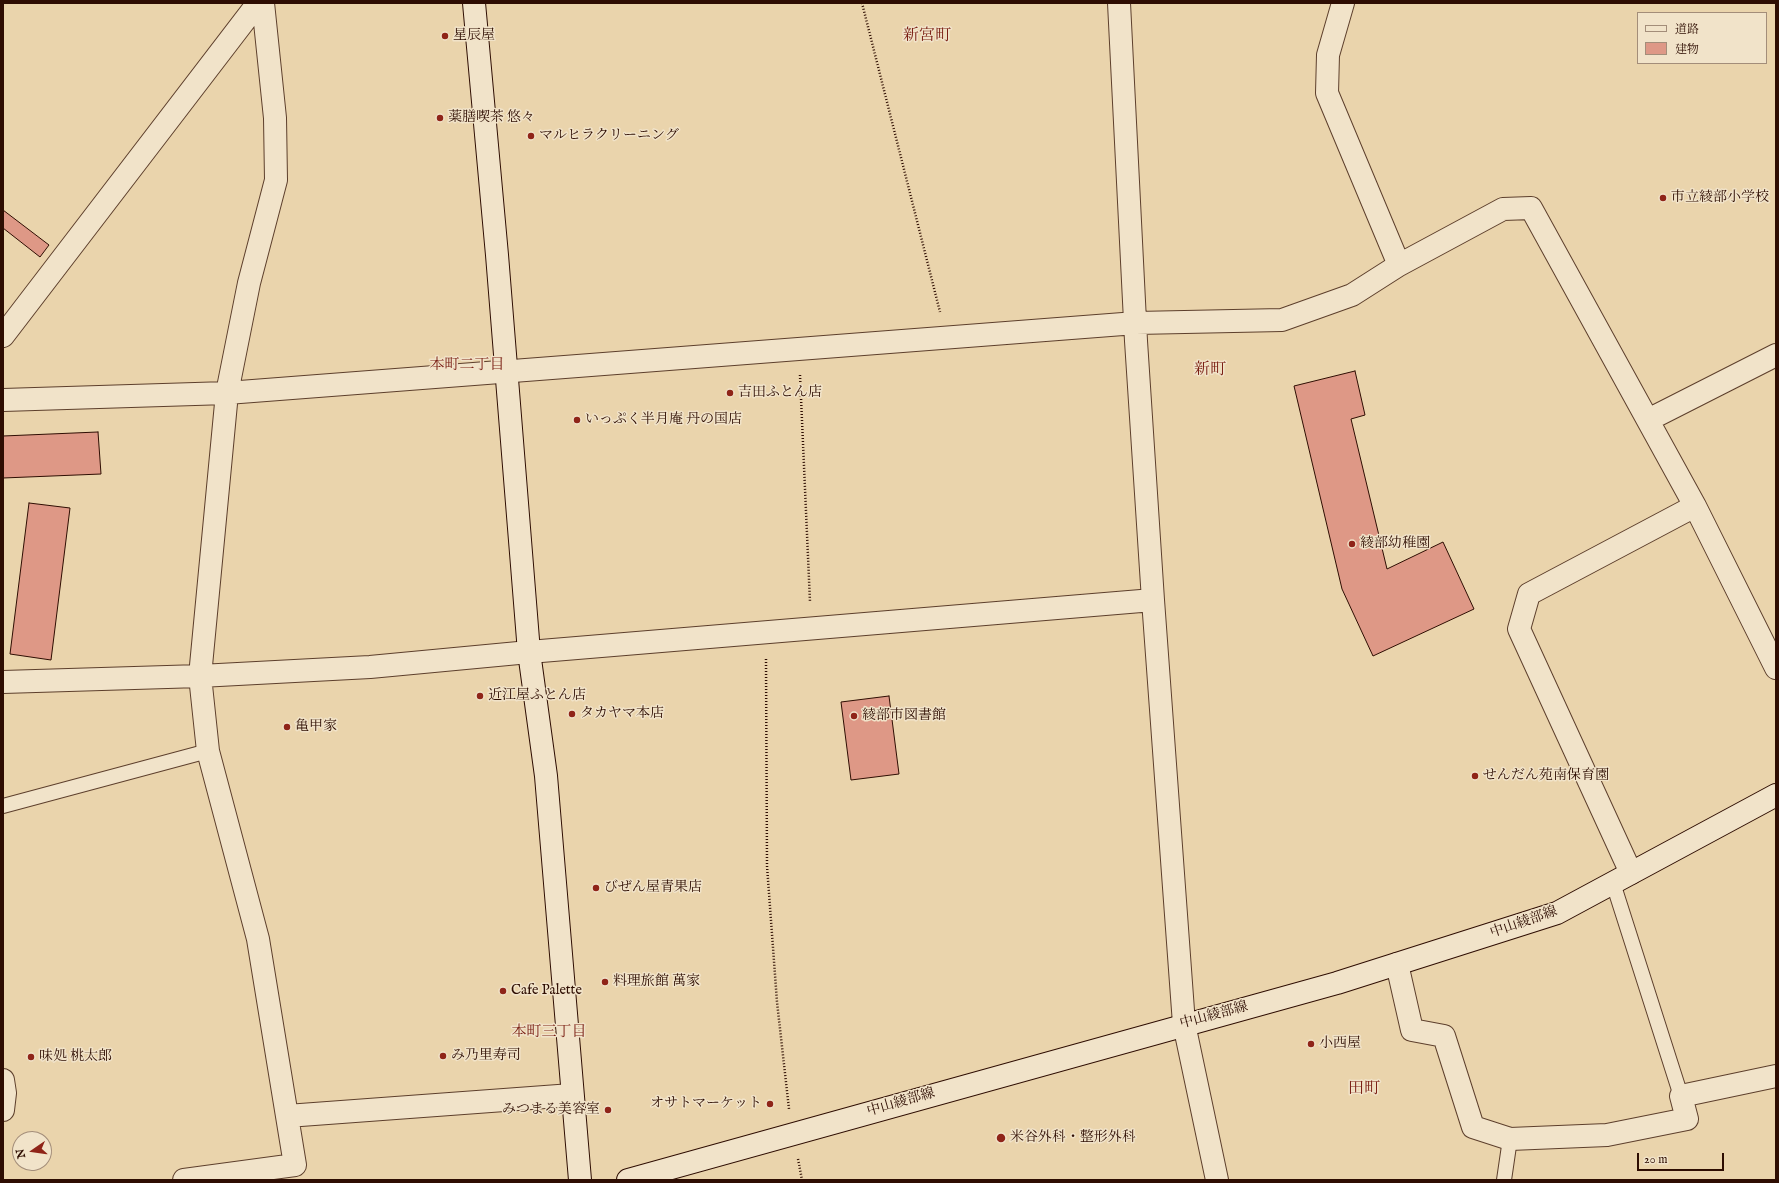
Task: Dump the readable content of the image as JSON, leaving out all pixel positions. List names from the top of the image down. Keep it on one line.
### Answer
{"streets":{"street":["中山綾部線"]},"districts":["新宮町","本町二丁目","新町","本町三丁目","田町"],"places":["星辰屋","薬膳喫茶 悠々","マルヒラクリーニング","市立綾部小学校","吉田ふとん店","いっぷく半月庵 丹の国店","綾部幼稚園","近江屋ふとん店","タカヤマ本店","綾部市図書館","亀甲家","せんだん苑南保育園","びぜん屋青果店","料理旅館 萬家","Cafe Palette","小西屋","み乃里寿司","味処 桃太郎","オサトマーケット","みつまる美容室","米谷外科・整形外科"],"legend":["道路","建物"],"scale_bar":"20 m","north":"left"}
